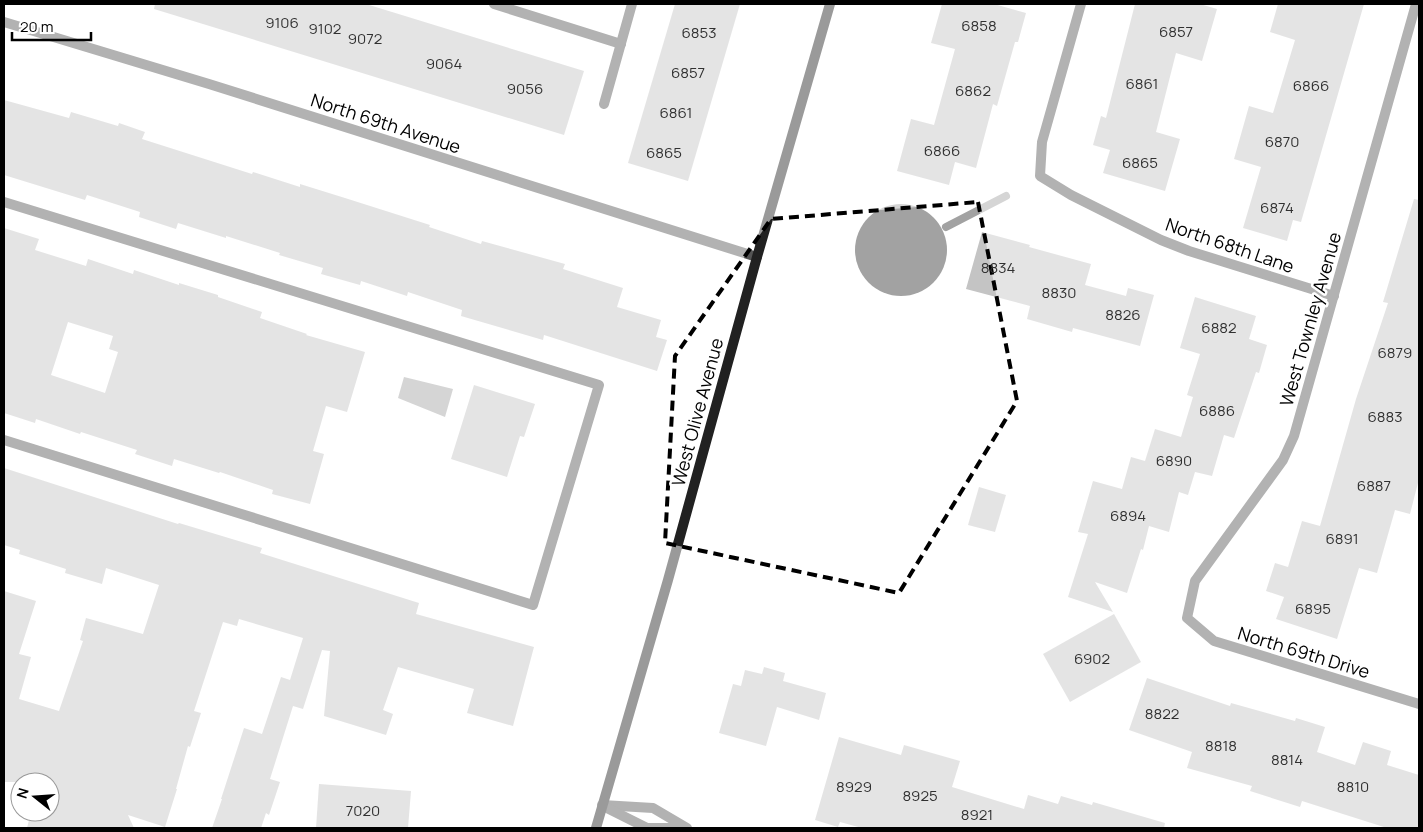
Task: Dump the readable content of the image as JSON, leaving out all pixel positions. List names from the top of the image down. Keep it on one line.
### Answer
{"streets":{"main road":["West Olive Avenue"],"street":["North 69th Avenue","North 68th Lane","West Townley Avenue","North 69th Drive"]},"crossings":[["North 69th Avenue","West Olive Avenue"],["North 68th Lane","West Townley Avenue"],["West Townley Avenue","North 69th Drive"]],"house_numbers":["9106","6858","9102","6857","6853","9072","9064","6857","6861","6866","9056","6862","6861","6870","6866","6865","6865","6874","8834","8830","8826","6882","6879","6886","6883","6890","6887","6894","6891","6895","6902","8822","8818","8814","8929","8810","8925","7020","8921"],"scale_bar":"20 m","north":"left"}
